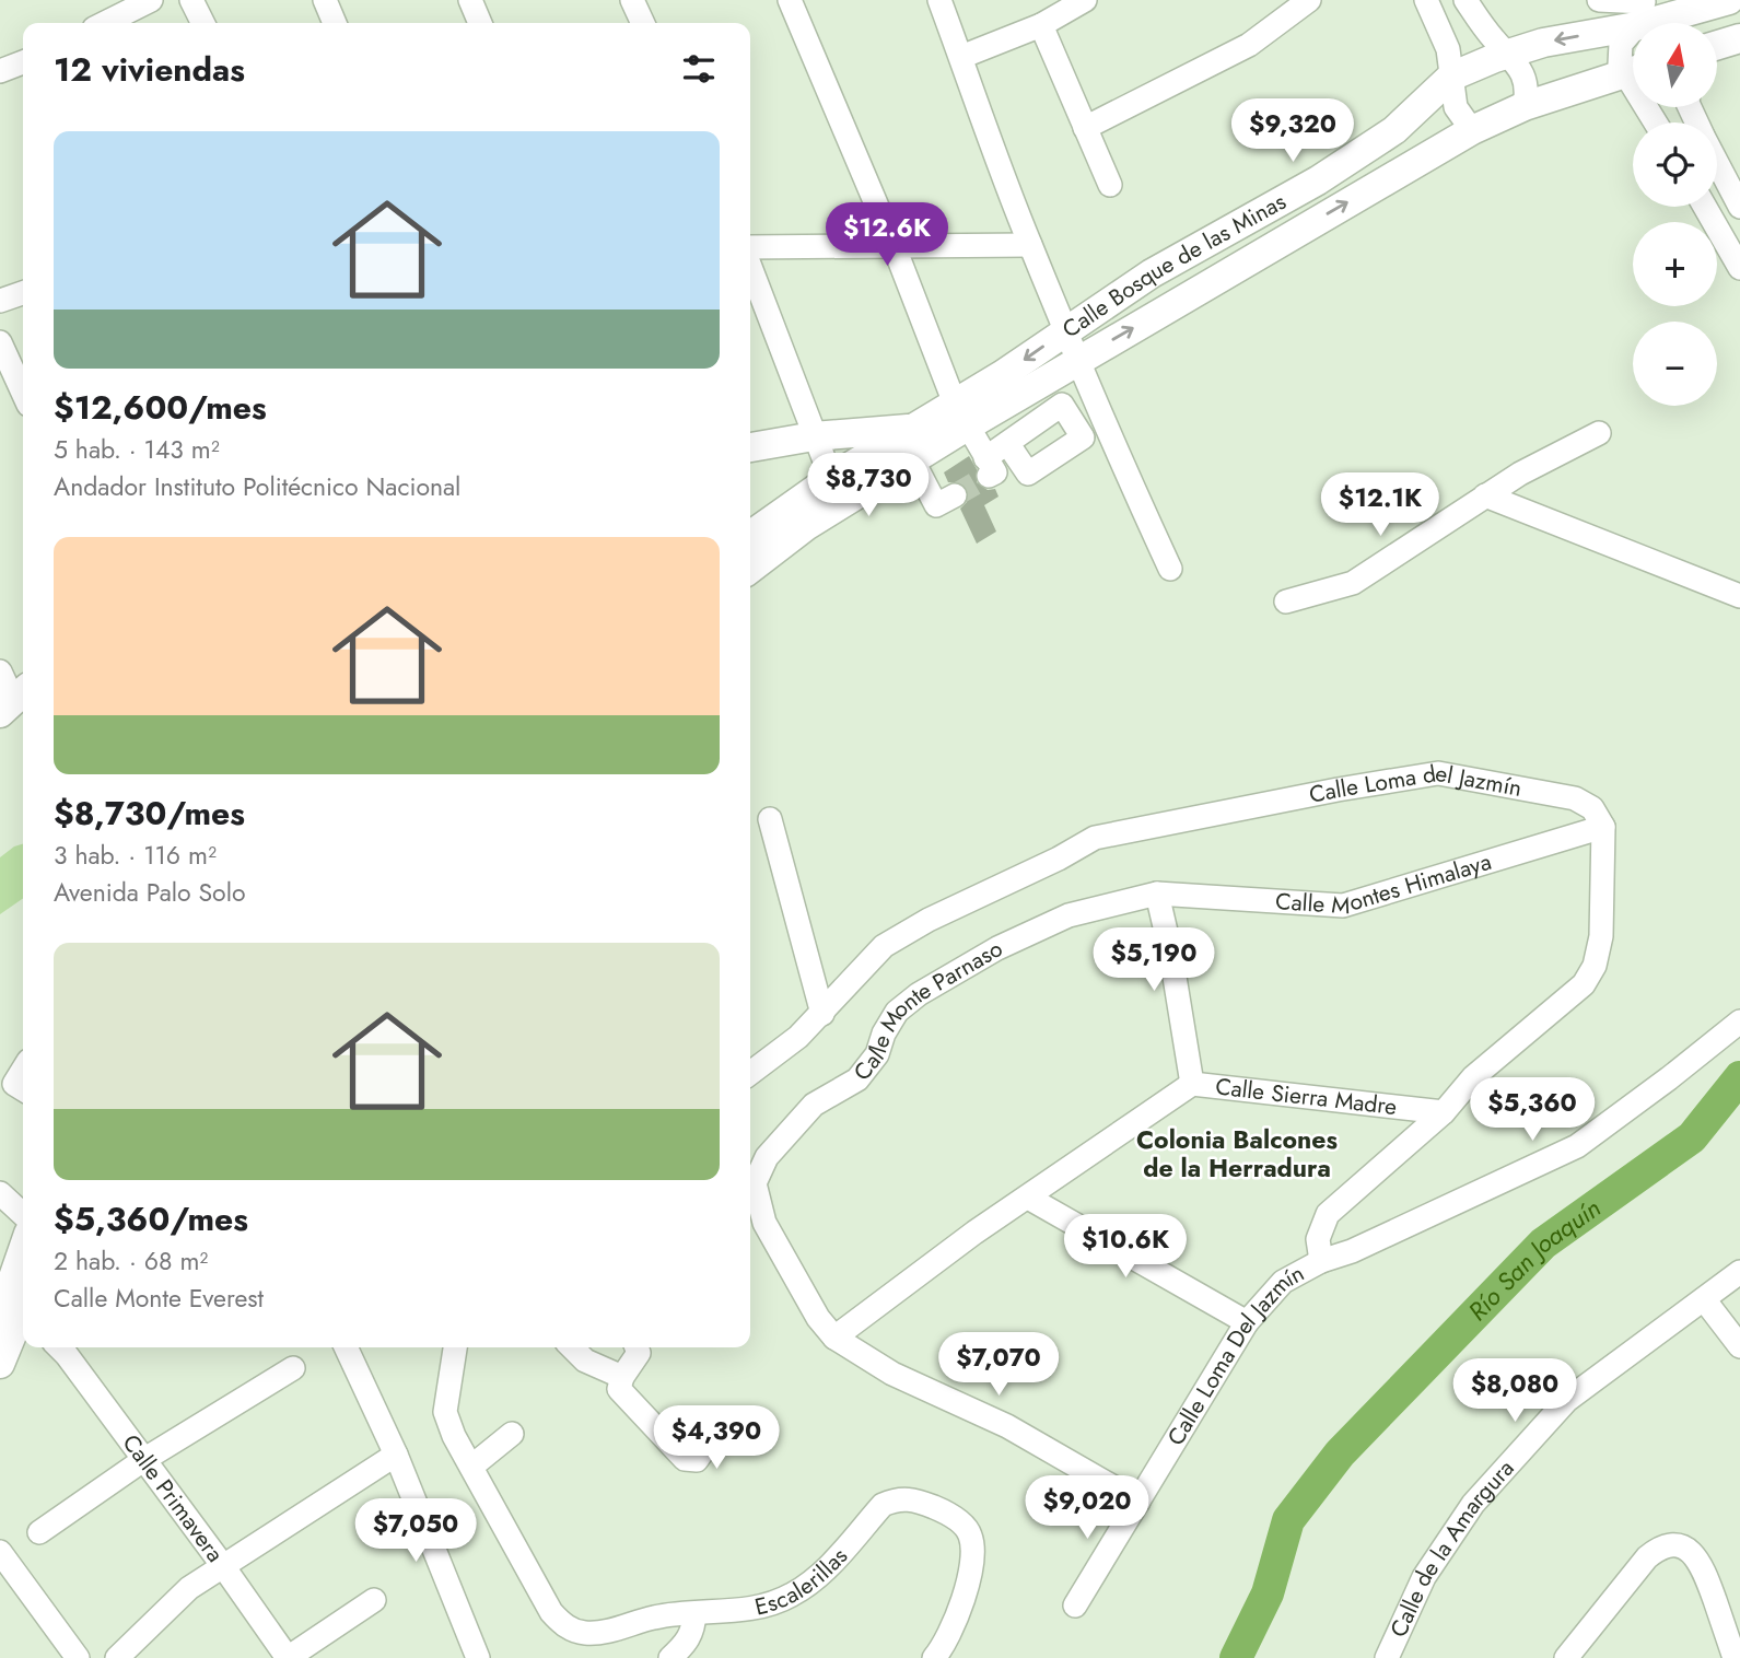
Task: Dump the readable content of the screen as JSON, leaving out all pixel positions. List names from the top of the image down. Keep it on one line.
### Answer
{"streets":{"main road":["Calle Bosque de las Minas"],"street":["Calle Loma del Jazmín","Calle Montes Himalaya","Calle Monte Parnaso","Calle Sierra Madre","Calle Loma Del Jazmín","Calle Primavera","Calle de la Amargura","Escalerillas"]},"crossings":[["Calle Loma del Jazmín","Calle Montes Himalaya"],["Calle Loma del Jazmín","Calle Sierra Madre"],["Calle Loma del Jazmín","Calle Loma Del Jazmín"],["Calle Montes Himalaya","Calle Monte Parnaso"],["Calle Monte Parnaso","Calle Sierra Madre"],["Calle Monte Parnaso","Calle Loma Del Jazmín"]],"districts":["Colonia Balcones de la Herradura"],"water":["Río San Joaquín"],"north":"top","page":{"map_buttons":["+","−"],"heading":"12 viviendas","price":["$9,320","$12.6K","$8,730","$12.1K","$5,190","$5,360","$10.6K","$7,070","$8,080","$4,390","$9,020","$7,050"],"list":[{"name":"$12,600/mes","note":"5 hab. · 143 m² · Andador Instituto Politécnico Nacional"},{"name":"$8,730/mes","note":"3 hab. · 116 m² · Avenida Palo Solo"},{"name":"$5,360/mes","note":"2 hab. · 68 m² · Calle Monte Everest"}]}}
